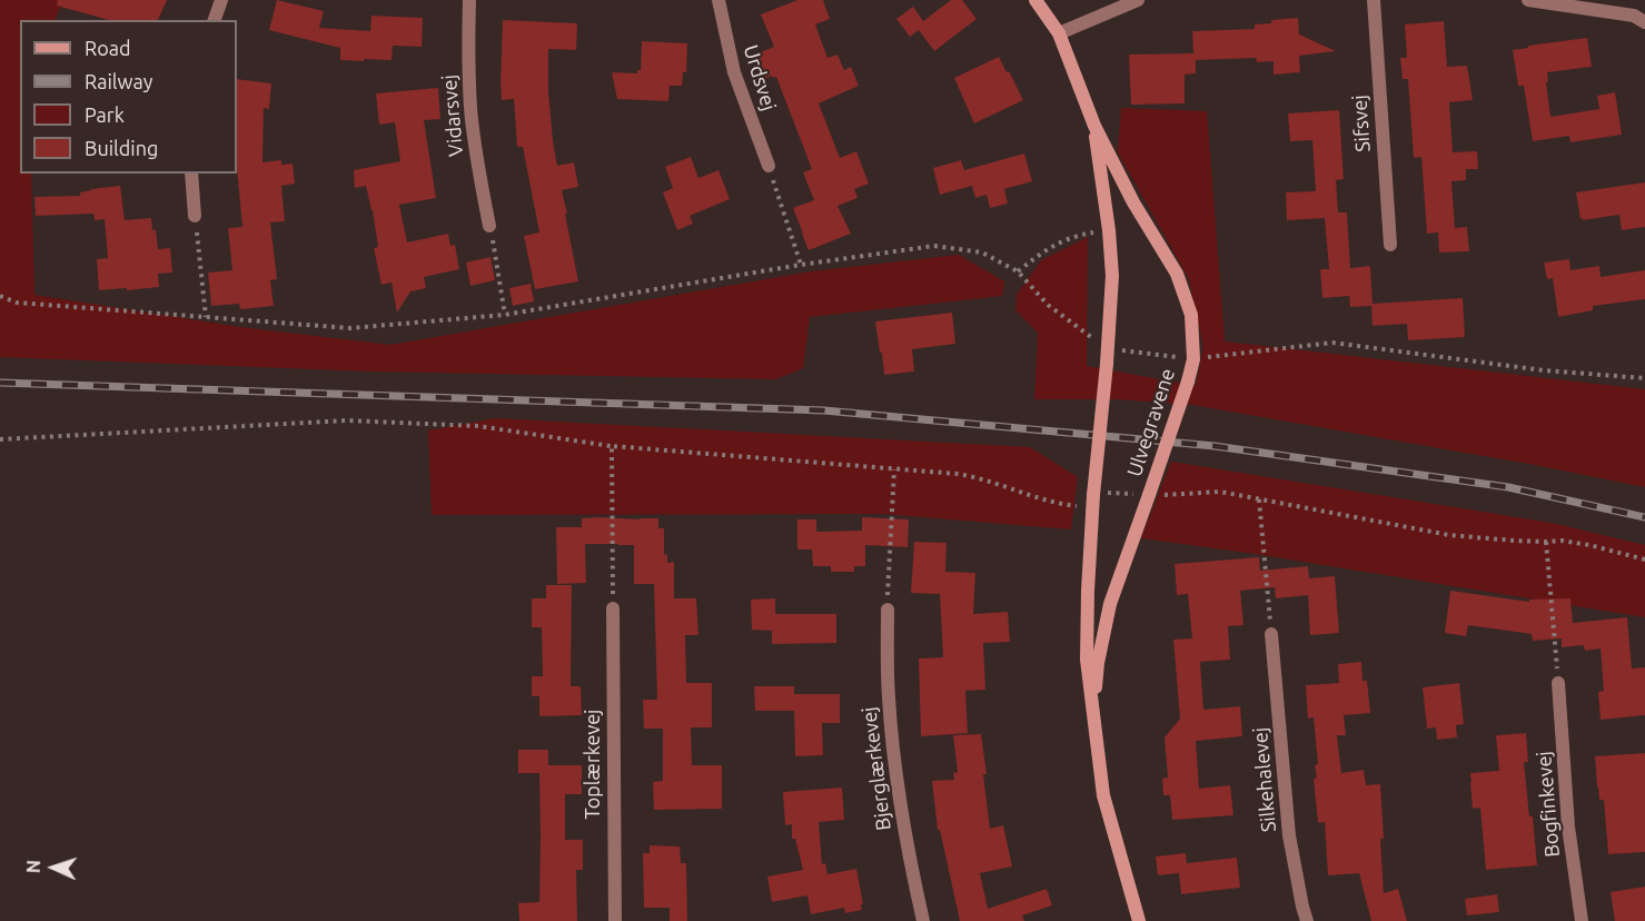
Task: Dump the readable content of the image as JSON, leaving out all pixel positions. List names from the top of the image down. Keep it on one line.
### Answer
{"streets":{"street":["Urdsvej","Vidarsvej","Sifsvej","Ulvegravene","Toplærkevej","Bjerglærkevej","Silkehalevej","Bogfinkevej"]},"legend":["Road","Railway","Park","Building"],"north":"left"}
